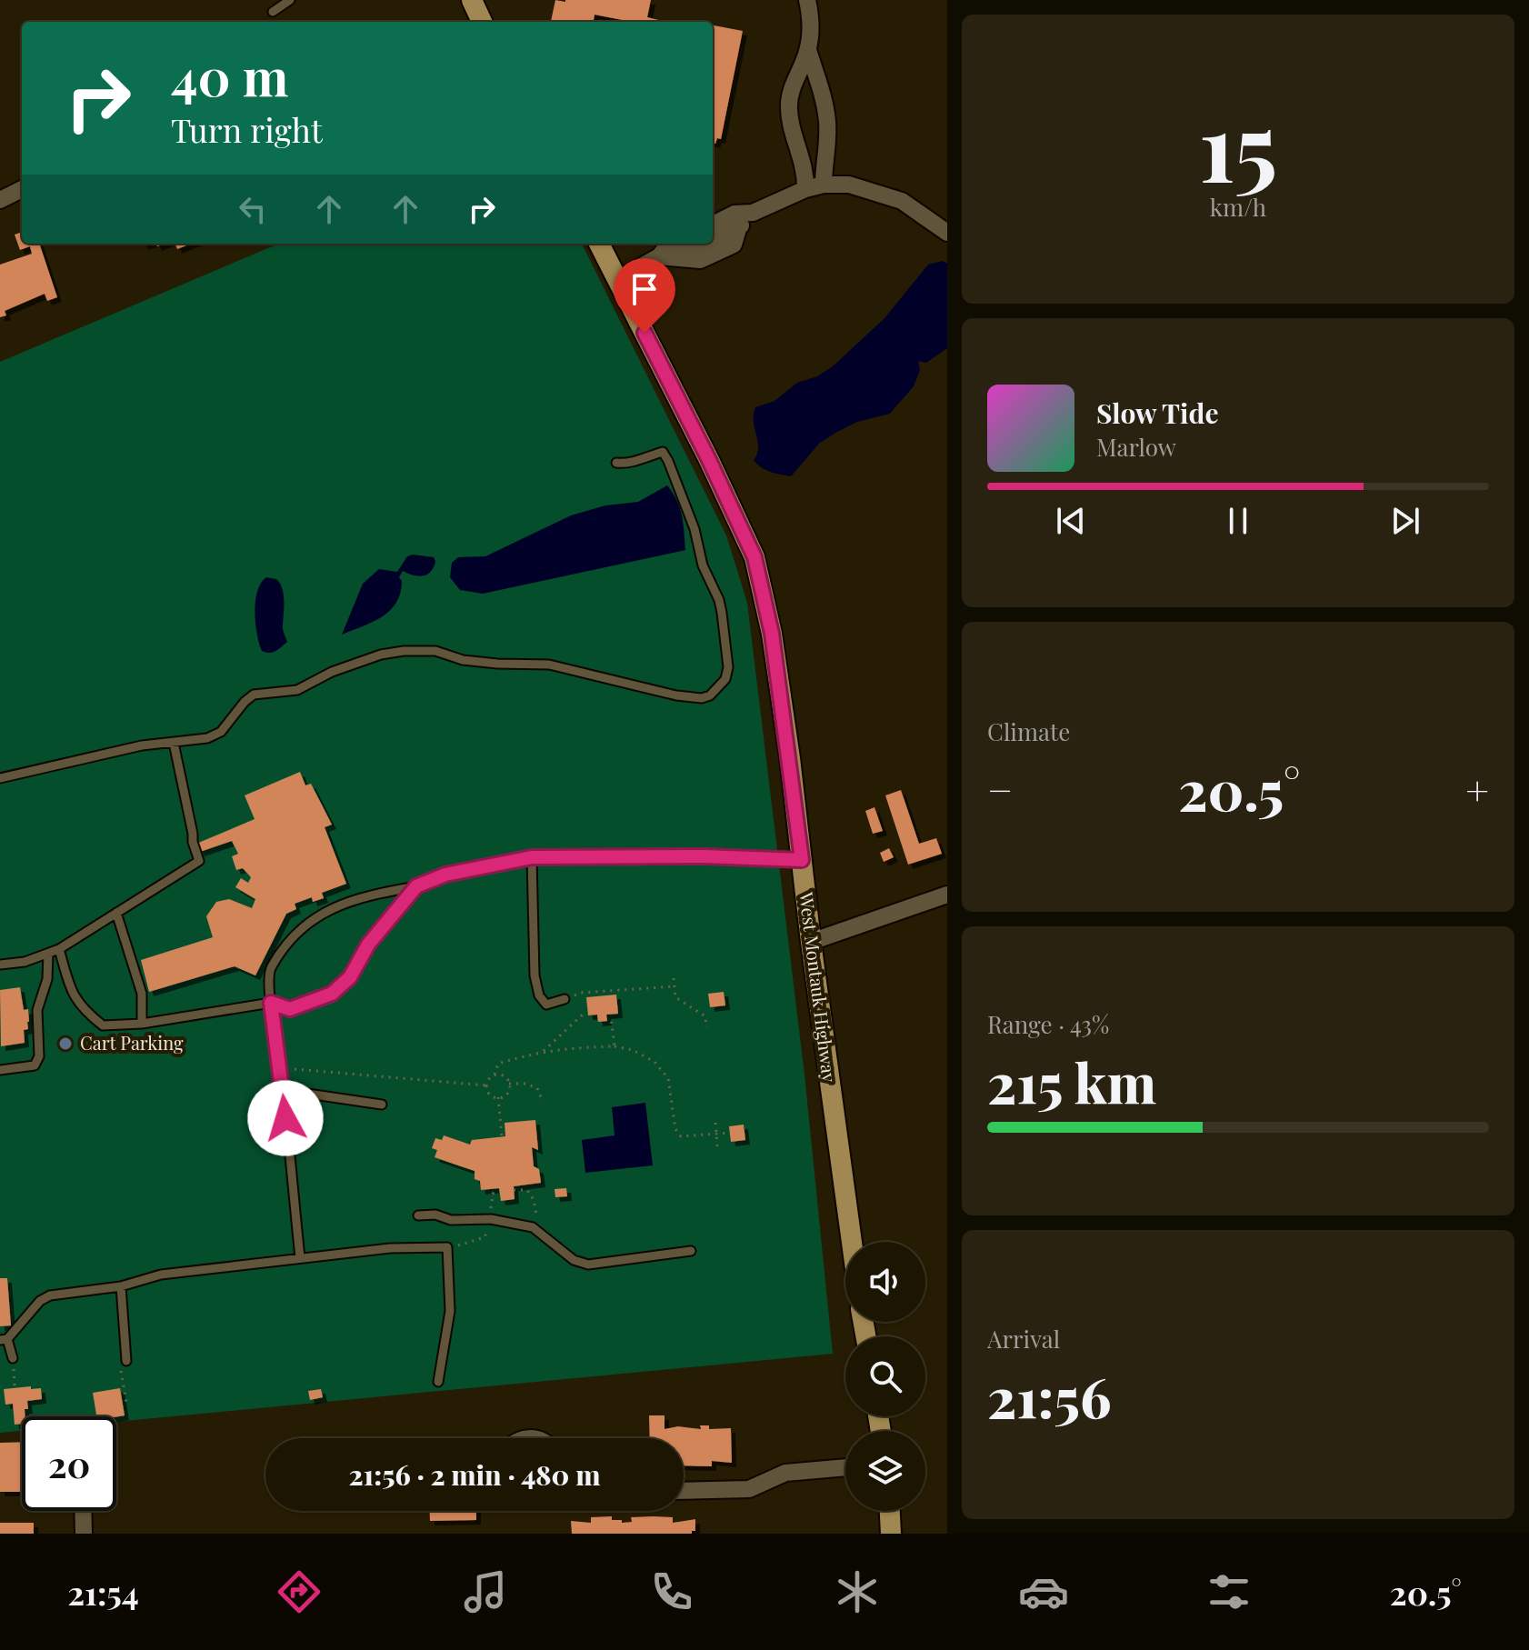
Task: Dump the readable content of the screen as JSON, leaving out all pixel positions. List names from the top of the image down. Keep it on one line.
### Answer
{"streets":{"main road":["West Montauk Highway"]},"places":["Cart Parking"],"page":{"tile":[["15","km/h"],"Climate",["Range · 43%","215 km"],["Arrival","21:56"]],"turn":["40 m","Turn right"],"song":["Slow Tide","Marlow"],"heat":["−","20.5°","+"],"limit":"20","trip":"21:56 · 2 min · 480 m","tabs":["21:54","20.5°"]}}
